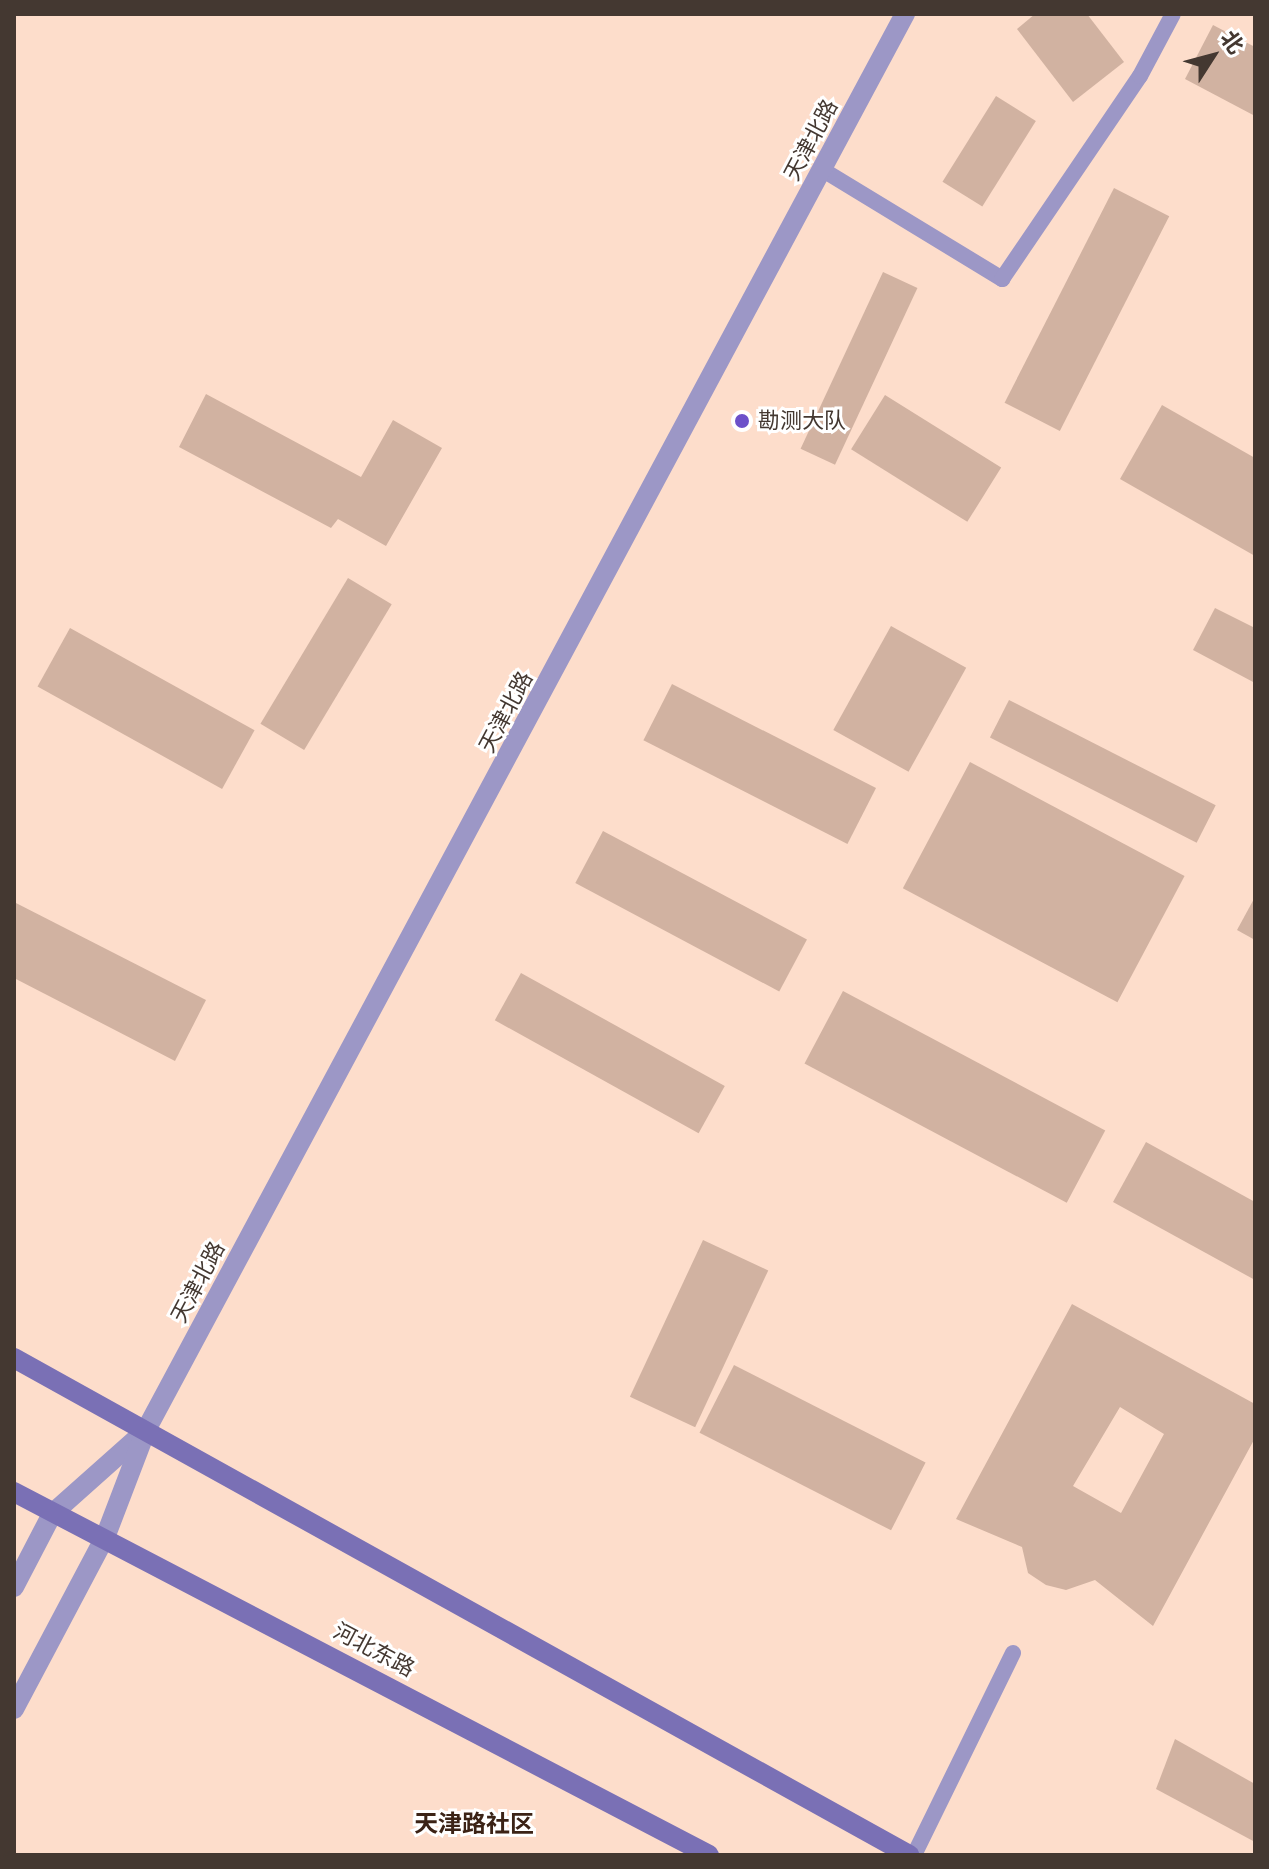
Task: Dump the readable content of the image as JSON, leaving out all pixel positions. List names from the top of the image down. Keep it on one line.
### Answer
{"streets":{"main road":["河北东路"],"street":["天津北路"]},"crossings":[["天津北路","河北东路"]],"districts":["天津路社区"],"places":["勘测大队"],"north":"top right"}
